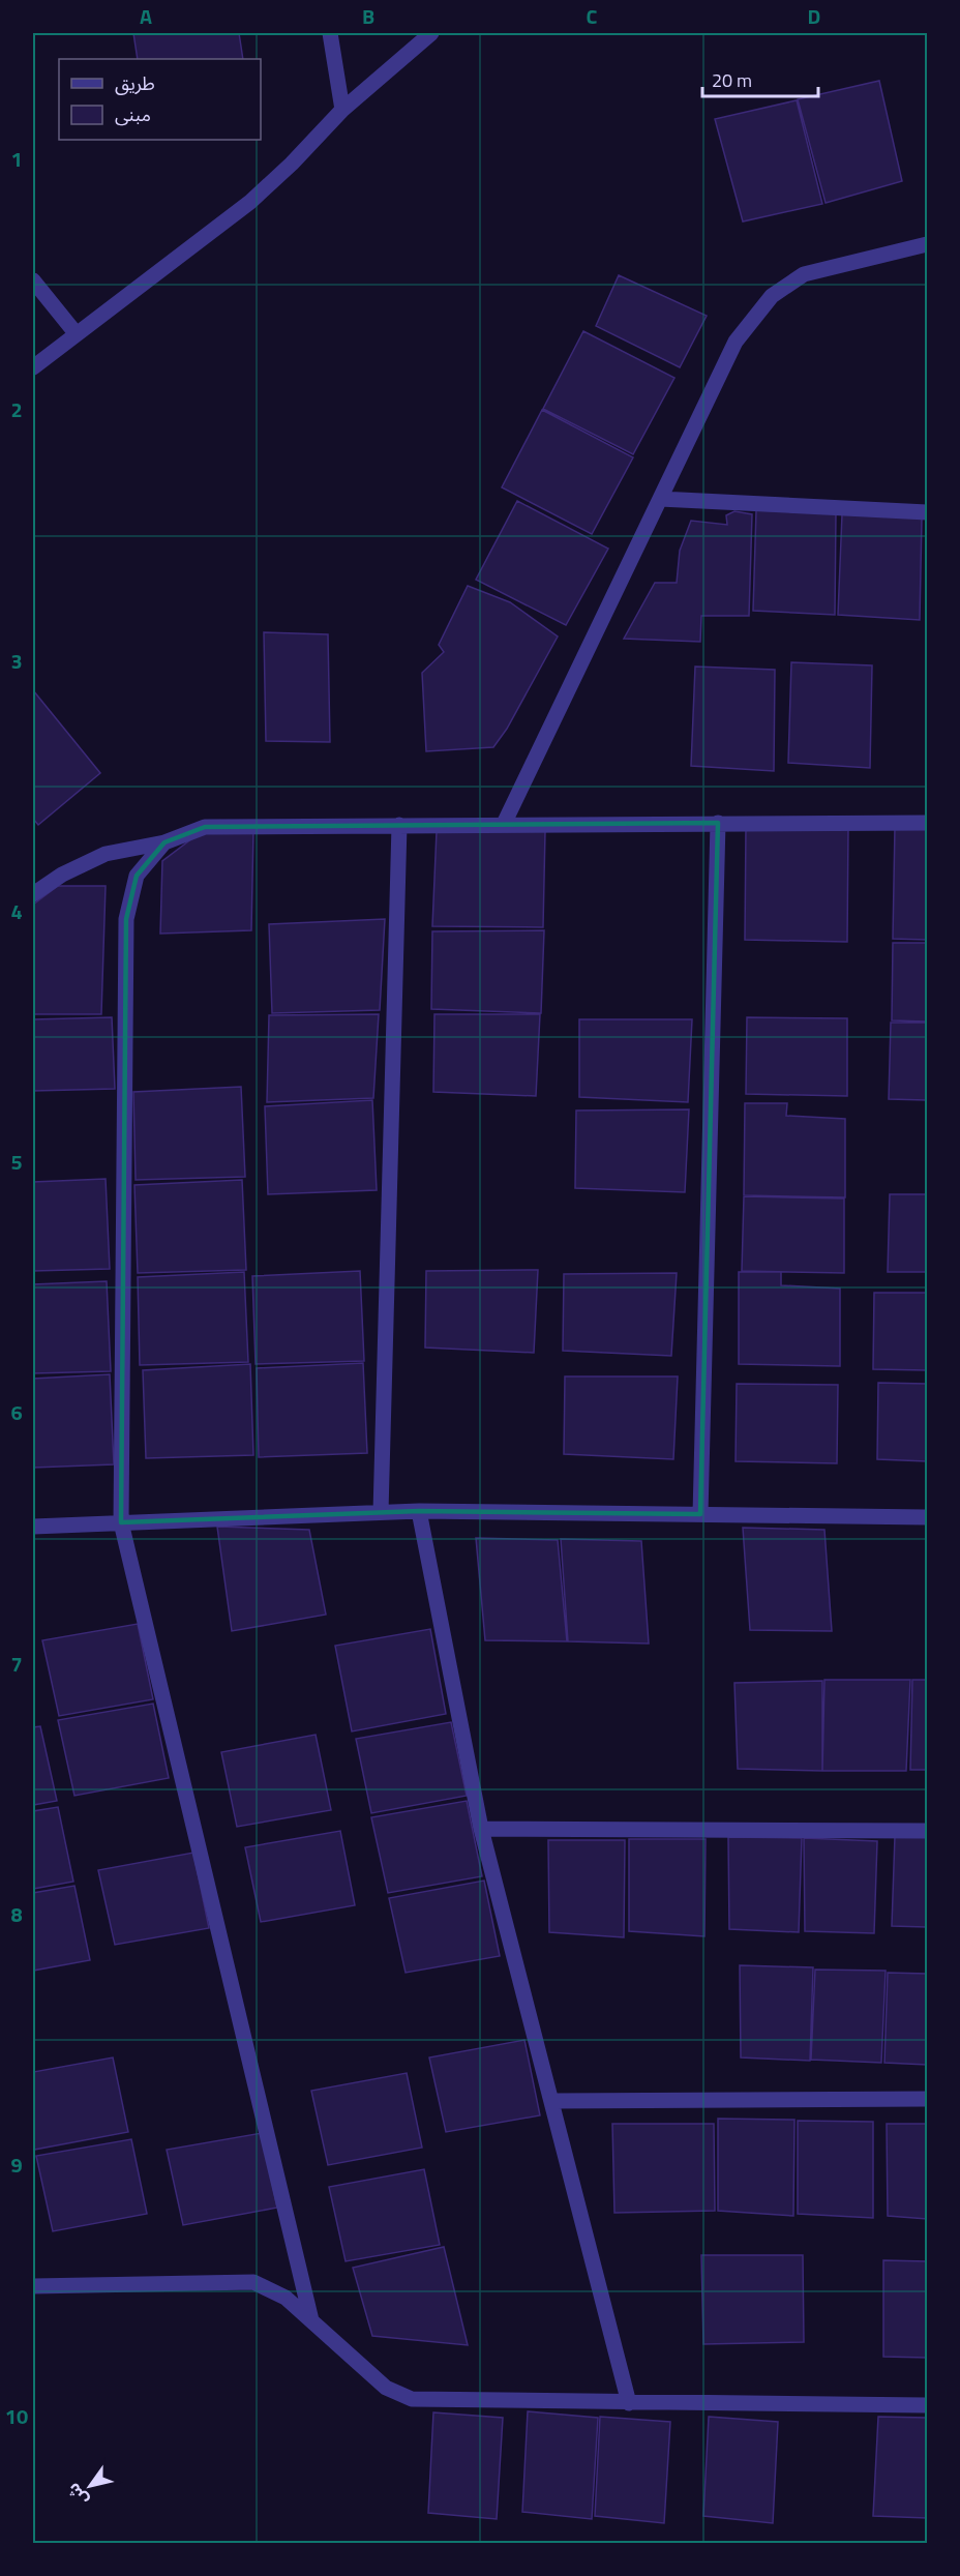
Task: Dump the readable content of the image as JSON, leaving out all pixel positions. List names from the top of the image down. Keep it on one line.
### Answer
{"legend":["طريق","مبنى"],"scale_bar":"20 m","north":"bottom left","grid":{"columns":["A","B","C","D"],"rows":["1","2","3","4","5","6","7","8","9","10"]}}
